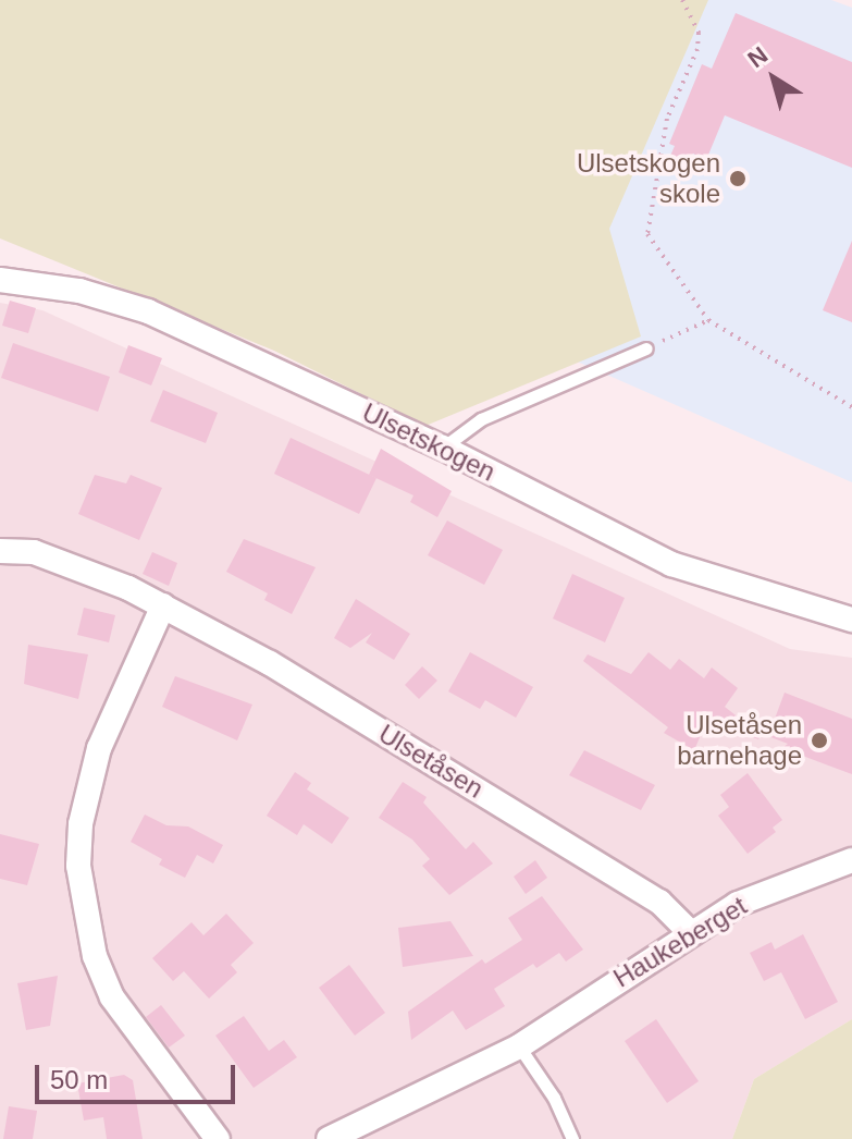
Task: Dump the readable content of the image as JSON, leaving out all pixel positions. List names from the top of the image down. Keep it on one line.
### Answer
{"streets":{"street":["Ulsetskogen","Ulsetåsen","Haukeberget"]},"crossings":[["Ulsetåsen","Haukeberget"]],"places":["Ulsetskogen skole","Ulsetåsen barnehage"],"scale_bar":"50 m","north":"top left"}
